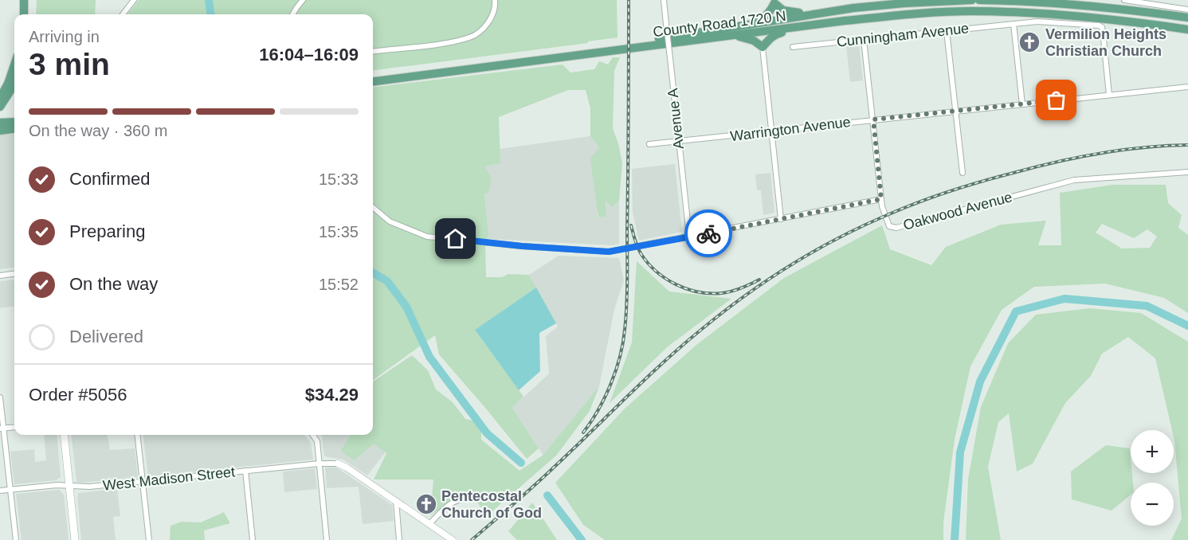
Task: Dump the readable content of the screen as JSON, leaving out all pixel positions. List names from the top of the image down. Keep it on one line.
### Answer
{"streets":{"main road":["County Road 1720 N"],"street":["Cunningham Avenue","Avenue A","Warrington Avenue","Oakwood Avenue","West Madison Street"]},"crossings":[["Cunningham Avenue","Warrington Avenue"],["Avenue A","Warrington Avenue"]],"places":{"church":["Vermilion Heights Christian Church","Pentecostal Church of God"]},"page":{"heading":["3 min","Arriving in","16:04–16:09"],"panel":["Order #5056","$34.29"],"bar":"On the way · 360 m","list":[["Confirmed","15:33"],["Preparing","15:35"],["On the way","15:52"],"Delivered"],"map_buttons":["+","−"]}}
